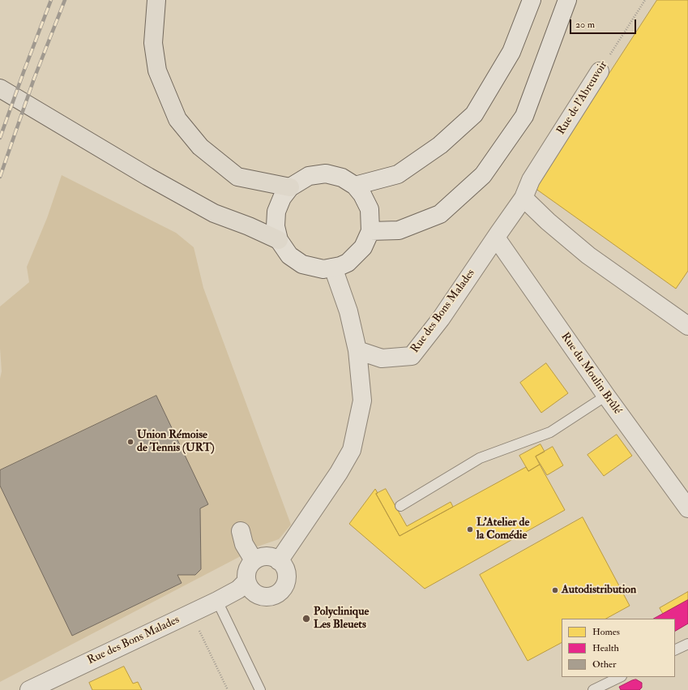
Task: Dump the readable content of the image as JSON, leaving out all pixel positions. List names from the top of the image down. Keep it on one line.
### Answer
{"streets":{"street":["Rue de l'Abreuvoir","Rue des Bons Malades","Rue du Moulin Brûlé"]},"crossings":[["Rue de l'Abreuvoir","Rue des Bons Malades"],["Rue de l'Abreuvoir","Rue du Moulin Brûlé"],["Rue des Bons Malades","Rue du Moulin Brûlé"]],"places":["Union Rémoise de Tennis (URT)","L'Atelier de la Comédie","Autodistribution","Polyclinique Les Bleuets"],"legend":["Homes","Health","Other"],"scale_bar":"20 m"}
